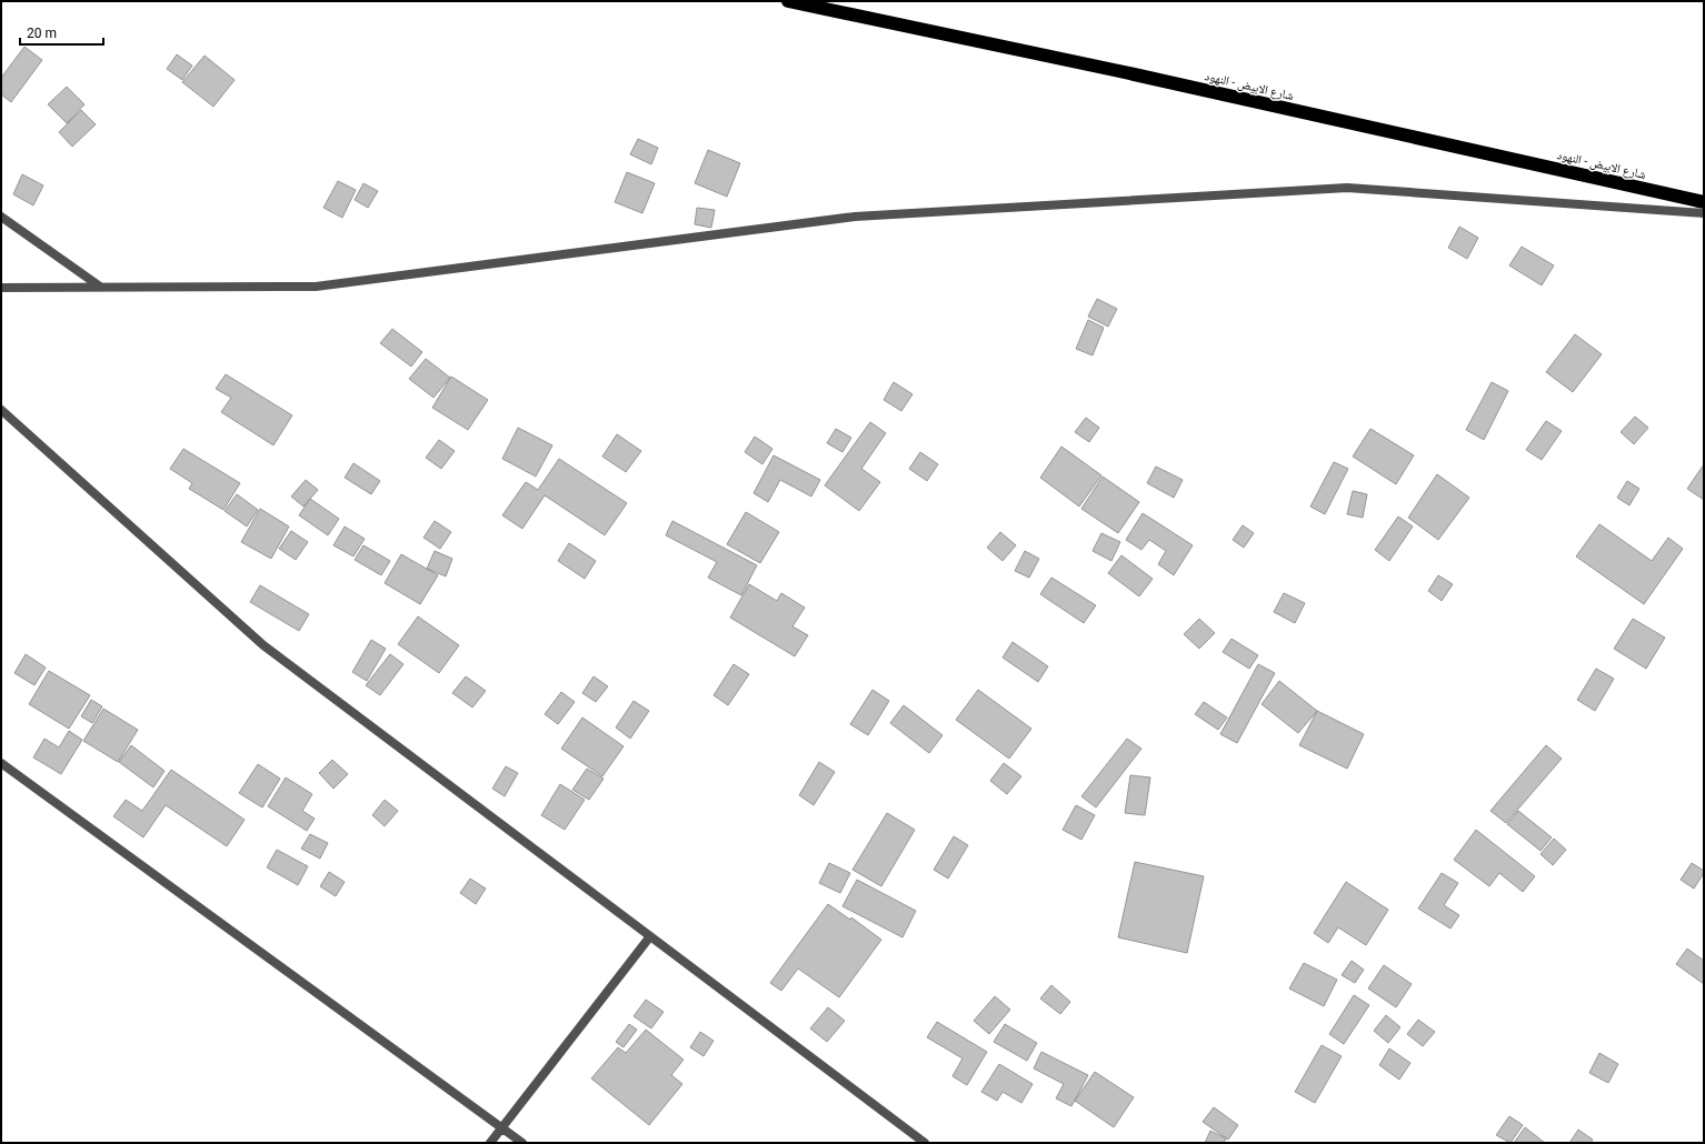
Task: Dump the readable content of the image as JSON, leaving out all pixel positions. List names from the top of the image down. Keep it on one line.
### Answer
{"streets":{"highway":["شارع الابيض - النهود"]},"scale_bar":"20 m"}
